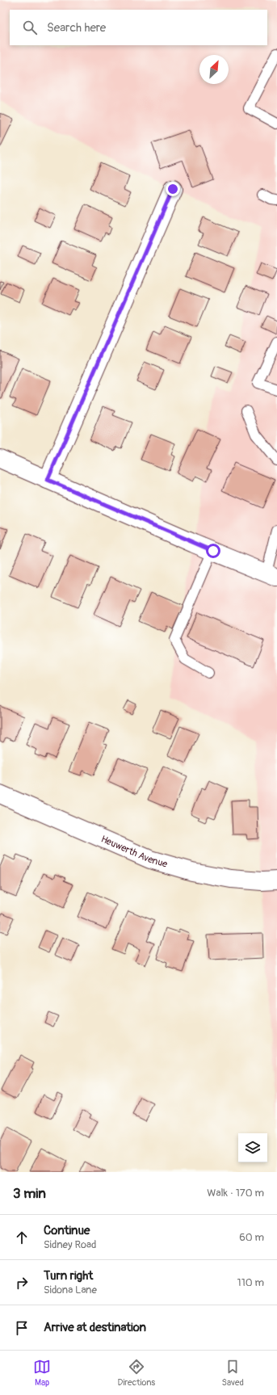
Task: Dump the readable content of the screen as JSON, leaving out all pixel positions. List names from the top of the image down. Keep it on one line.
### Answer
{"streets":{"street":["Heuwerth Avenue"]},"north":"top right","page":{"search":"Search here","heading":["3 min","Walk · 170 m"],"list":[["Continue","Sidney Road","60 m"],["Turn right","Sidona Lane","110 m"],"Arrive at destination"],"nav":["Map","Directions","Saved"]}}
